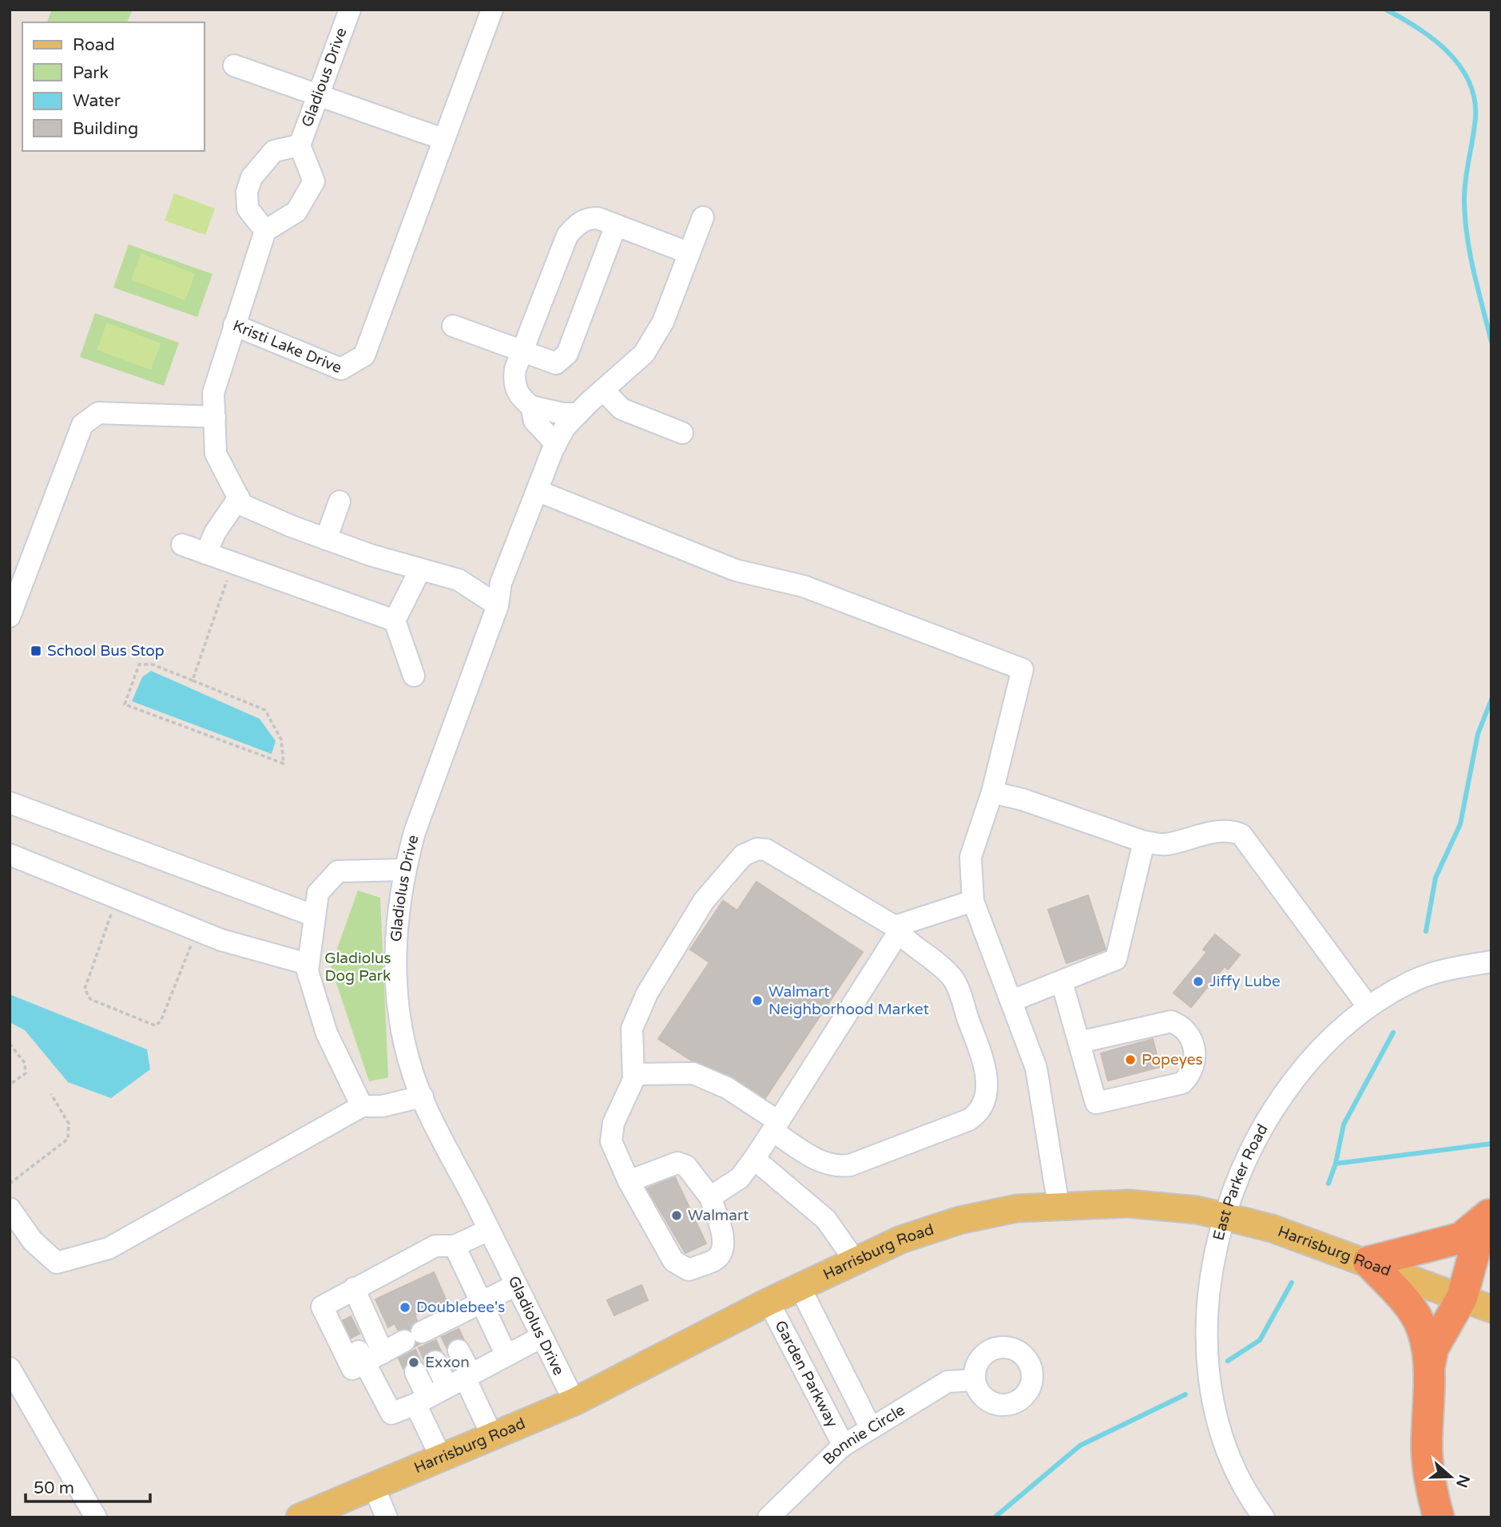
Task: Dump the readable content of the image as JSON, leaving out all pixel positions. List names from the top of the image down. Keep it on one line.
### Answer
{"streets":{"main road":["Harrisburg Road"],"street":["Gladious Drive","Kristi Lake Drive","Gladiolus Drive","East Parker Road","Garden Parkway","Bonnie Circle"]},"crossings":[["Kristi Lake Drive","Gladiolus Drive"],["Gladiolus Drive","Harrisburg Road"],["East Parker Road","Harrisburg Road"],["Harrisburg Road","Garden Parkway"],["Garden Parkway","Bonnie Circle"]],"parks":["Gladiolus Dog Park"],"places":{"transit":["School Bus Stop"],"other":["Jiffy Lube","Walmart Neighborhood Market","Popeyes","Walmart","Doublebee's","Exxon"]},"legend":["Road","Park","Water","Building"],"scale_bar":"50 m","north":"right"}
